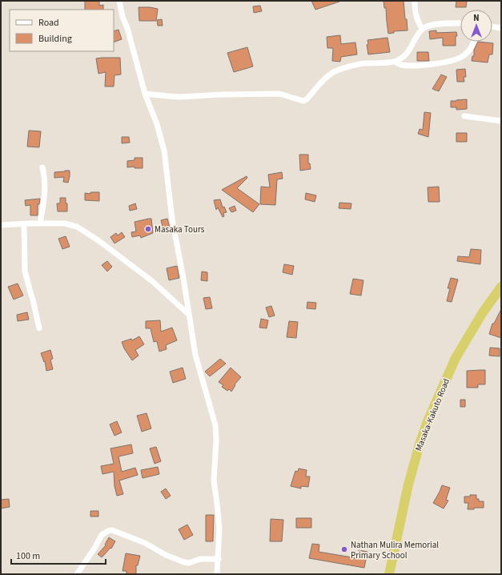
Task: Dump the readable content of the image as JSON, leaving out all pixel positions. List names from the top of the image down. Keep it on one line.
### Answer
{"streets":{"highway":["Masaka-Kakuto Road"]},"places":["Masaka Tours","Nathan Mulira Memorial Primary School"],"legend":["Road","Building"],"scale_bar":"100 m","north":"top"}
